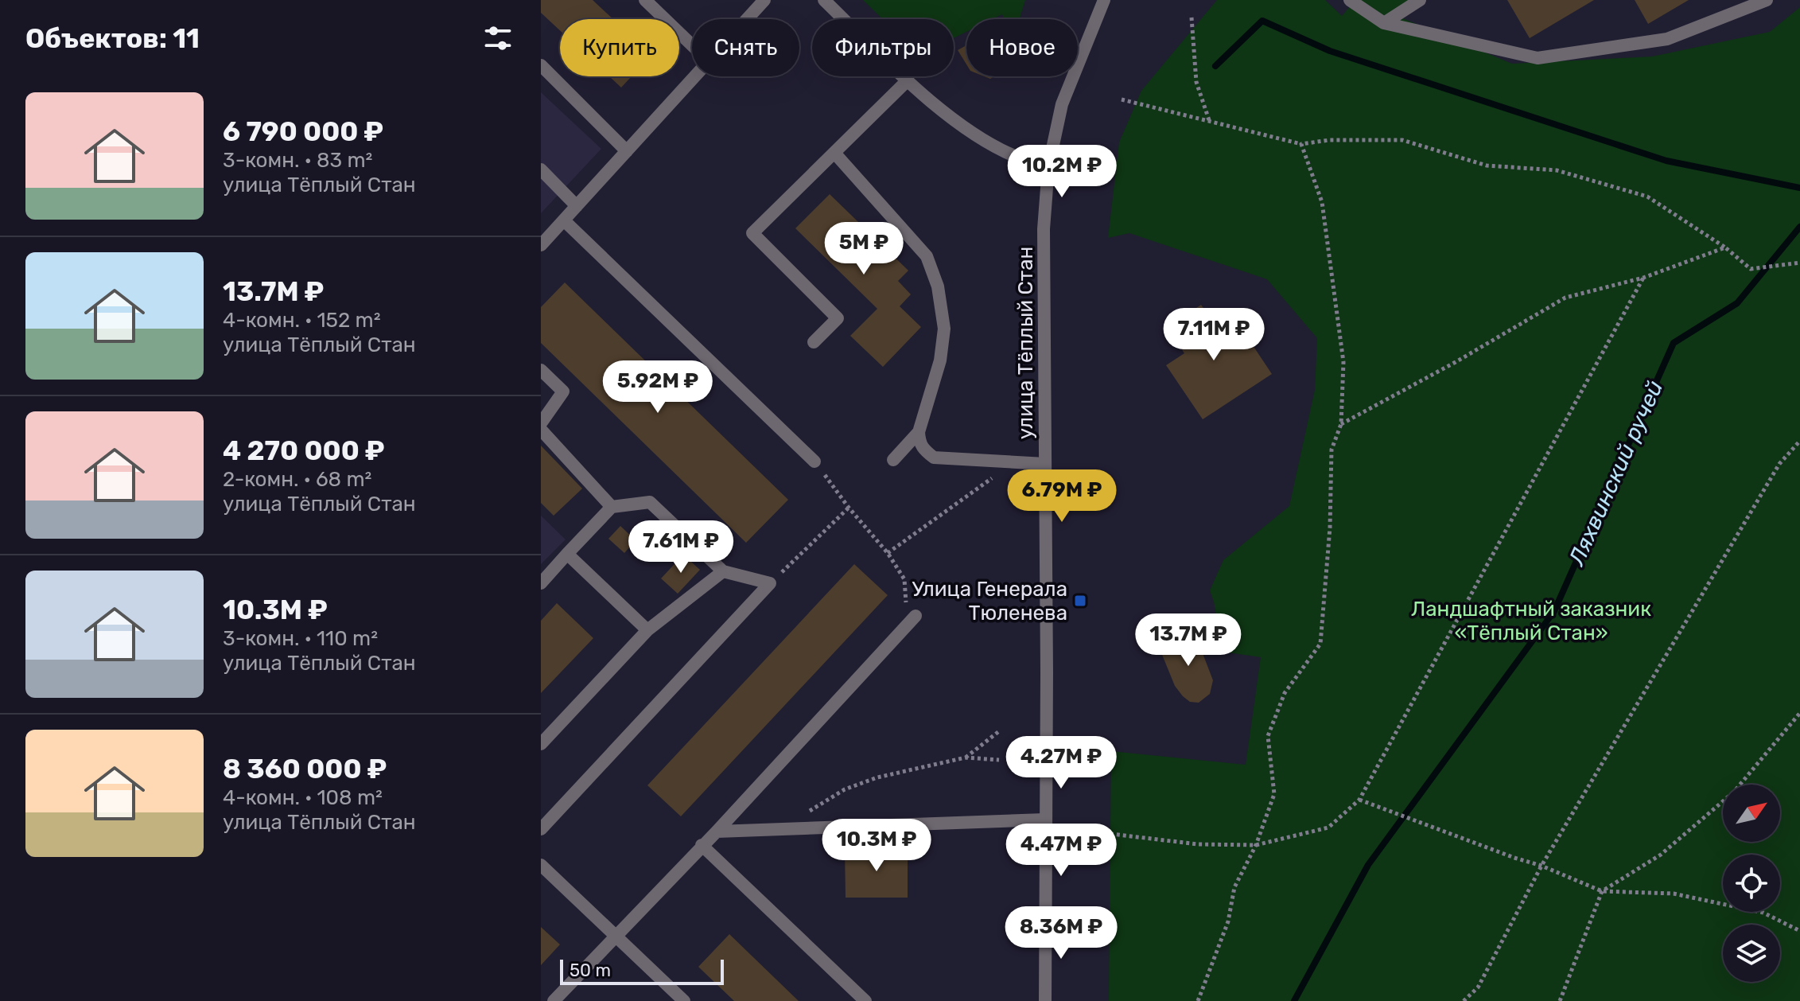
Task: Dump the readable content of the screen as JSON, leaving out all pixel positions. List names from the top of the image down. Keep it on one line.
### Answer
{"streets":{"street":["улица Тёплый Стан"]},"water":["Ляхвинский ручей"],"parks":["Ландшафтный заказник «Тёплый Стан»"],"places":{"transit":["Улица Генерала Тюленева"]},"scale_bar":"50 m","north":"top right","page":{"heading":"Объектов: 11","chip":["Купить","Снять","Фильтры","Новое"],"list":[{"name":"6 790 000 ₽","note":"3-комн. · 83 m² · улица Тёплый Стан"},{"name":"13.7M ₽","note":"4-комн. · 152 m² · улица Тёплый Стан"},{"name":"4 270 000 ₽","note":"2-комн. · 68 m² · улица Тёплый Стан"},{"name":"10.3M ₽","note":"3-комн. · 110 m² · улица Тёплый Стан"},{"name":"8 360 000 ₽","note":"4-комн. · 108 m² · улица Тёплый Стан"}],"price":["10.2M ₽","5M ₽","7.11M ₽","5.92M ₽","6.79M ₽","7.61M ₽","13.7M ₽","4.27M ₽","10.3M ₽","4.47M ₽","8.36M ₽"],"scale":"50 m"}}
